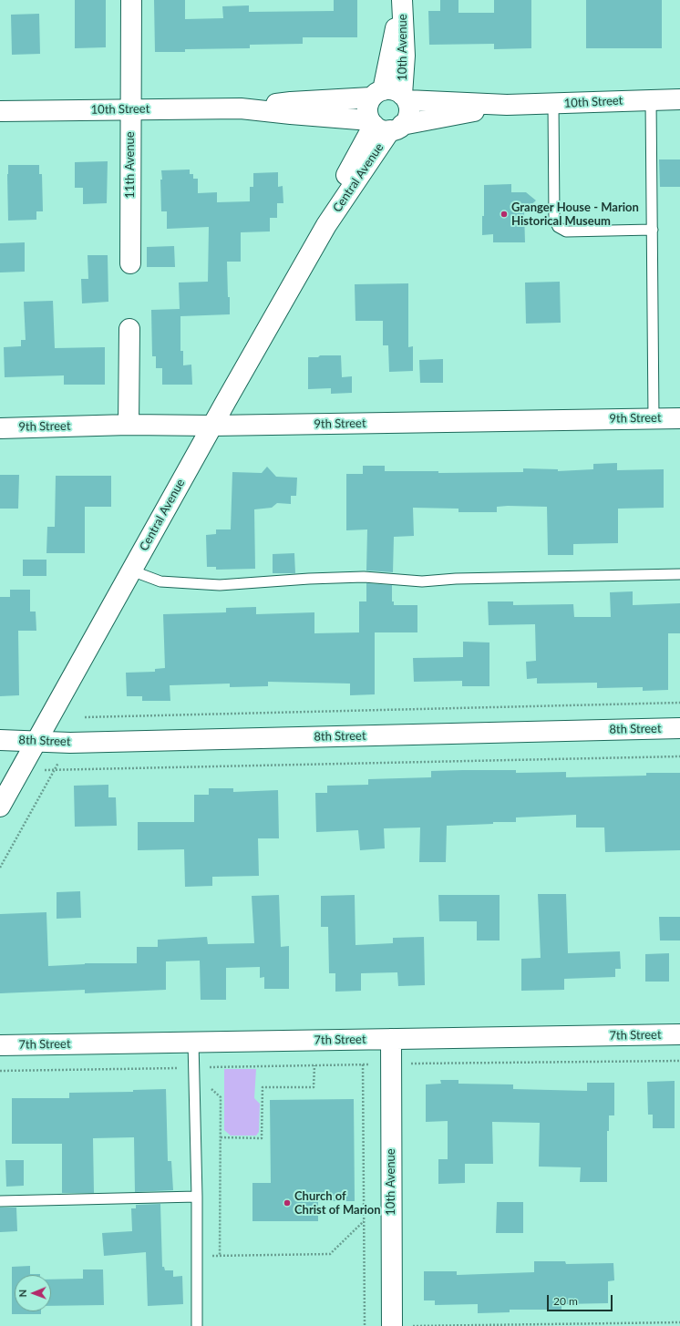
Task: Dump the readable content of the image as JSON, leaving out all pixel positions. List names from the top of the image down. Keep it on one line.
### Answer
{"streets":{"street":["10th Avenue","10th Street","11th Avenue","Central Avenue","9th Street","8th Street","7th Street"]},"crossings":[["10th Avenue","10th Street"],["10th Avenue","Central Avenue"],["10th Avenue","7th Street"],["10th Street","11th Avenue"],["10th Street","Central Avenue"],["Central Avenue","9th Street"],["Central Avenue","8th Street"]],"places":["Granger House - Marion Historical Museum","Church of Christ of Marion"],"scale_bar":"20 m","north":"left"}
